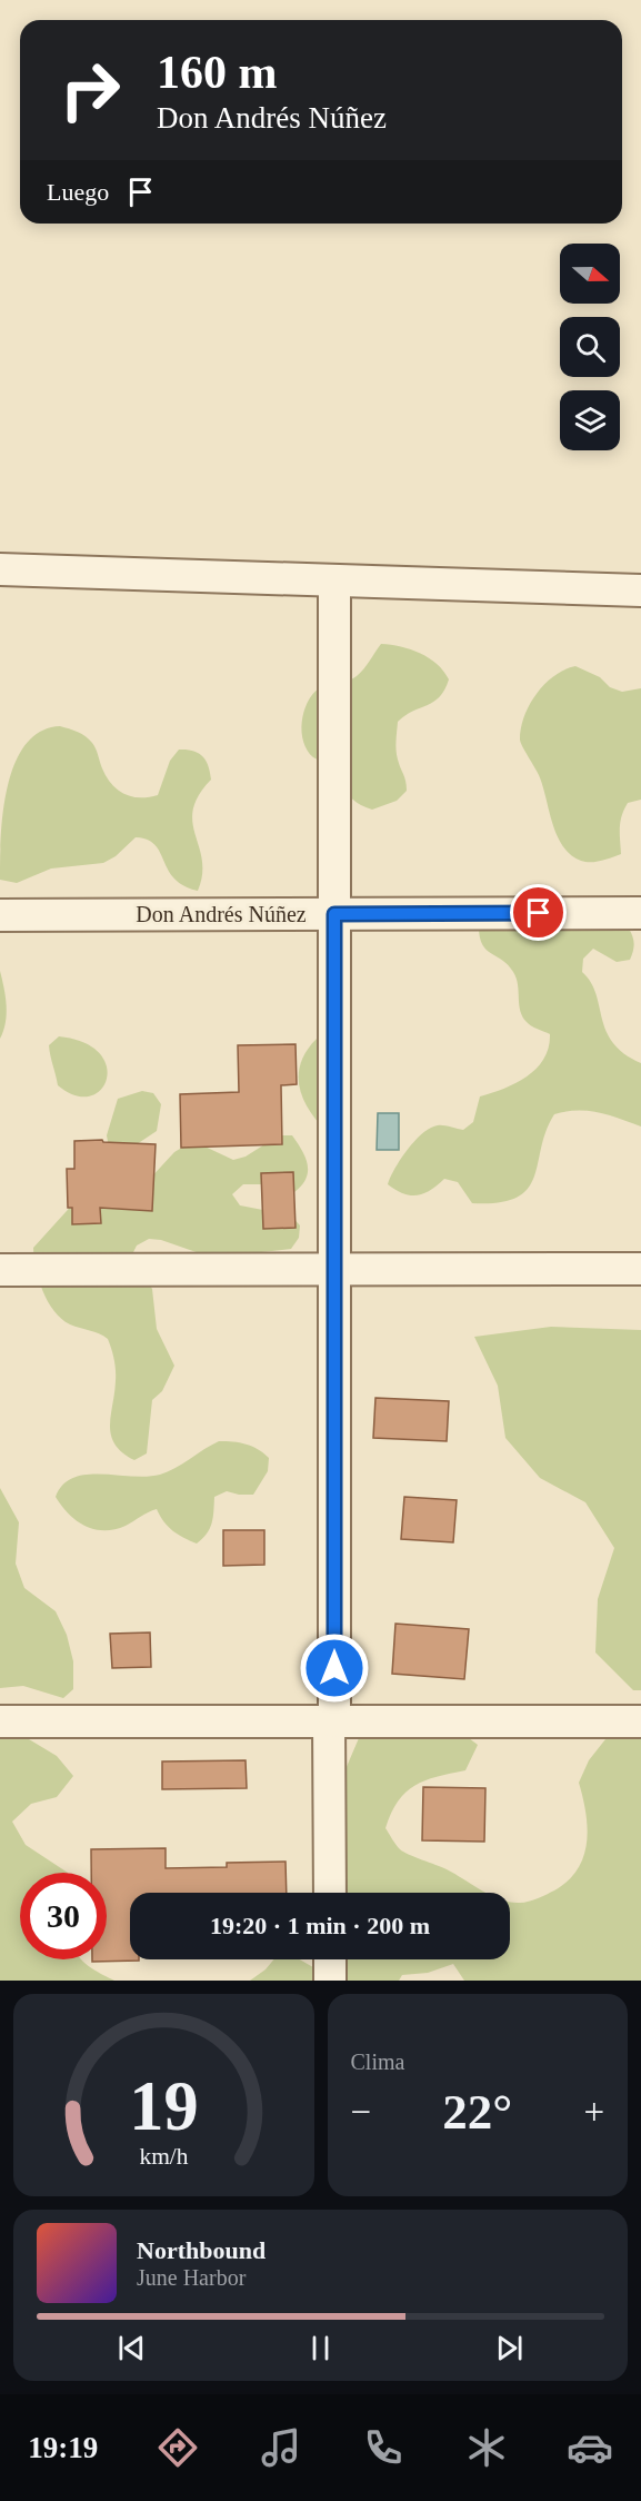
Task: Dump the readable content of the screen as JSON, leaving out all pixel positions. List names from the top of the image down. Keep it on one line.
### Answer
{"streets":{"street":["Don Andrés Núñez"]},"north":"right","page":{"turn":["160 m","Don Andrés Núñez"],"then":"Luego","limit":"30","trip":"19:20 · 1 min · 200 m","tile":"Clima","heat":["−","22°","+"],"song":["Northbound","June Harbor"],"tabs":"19:19","gauge":["19","km/h"]}}
